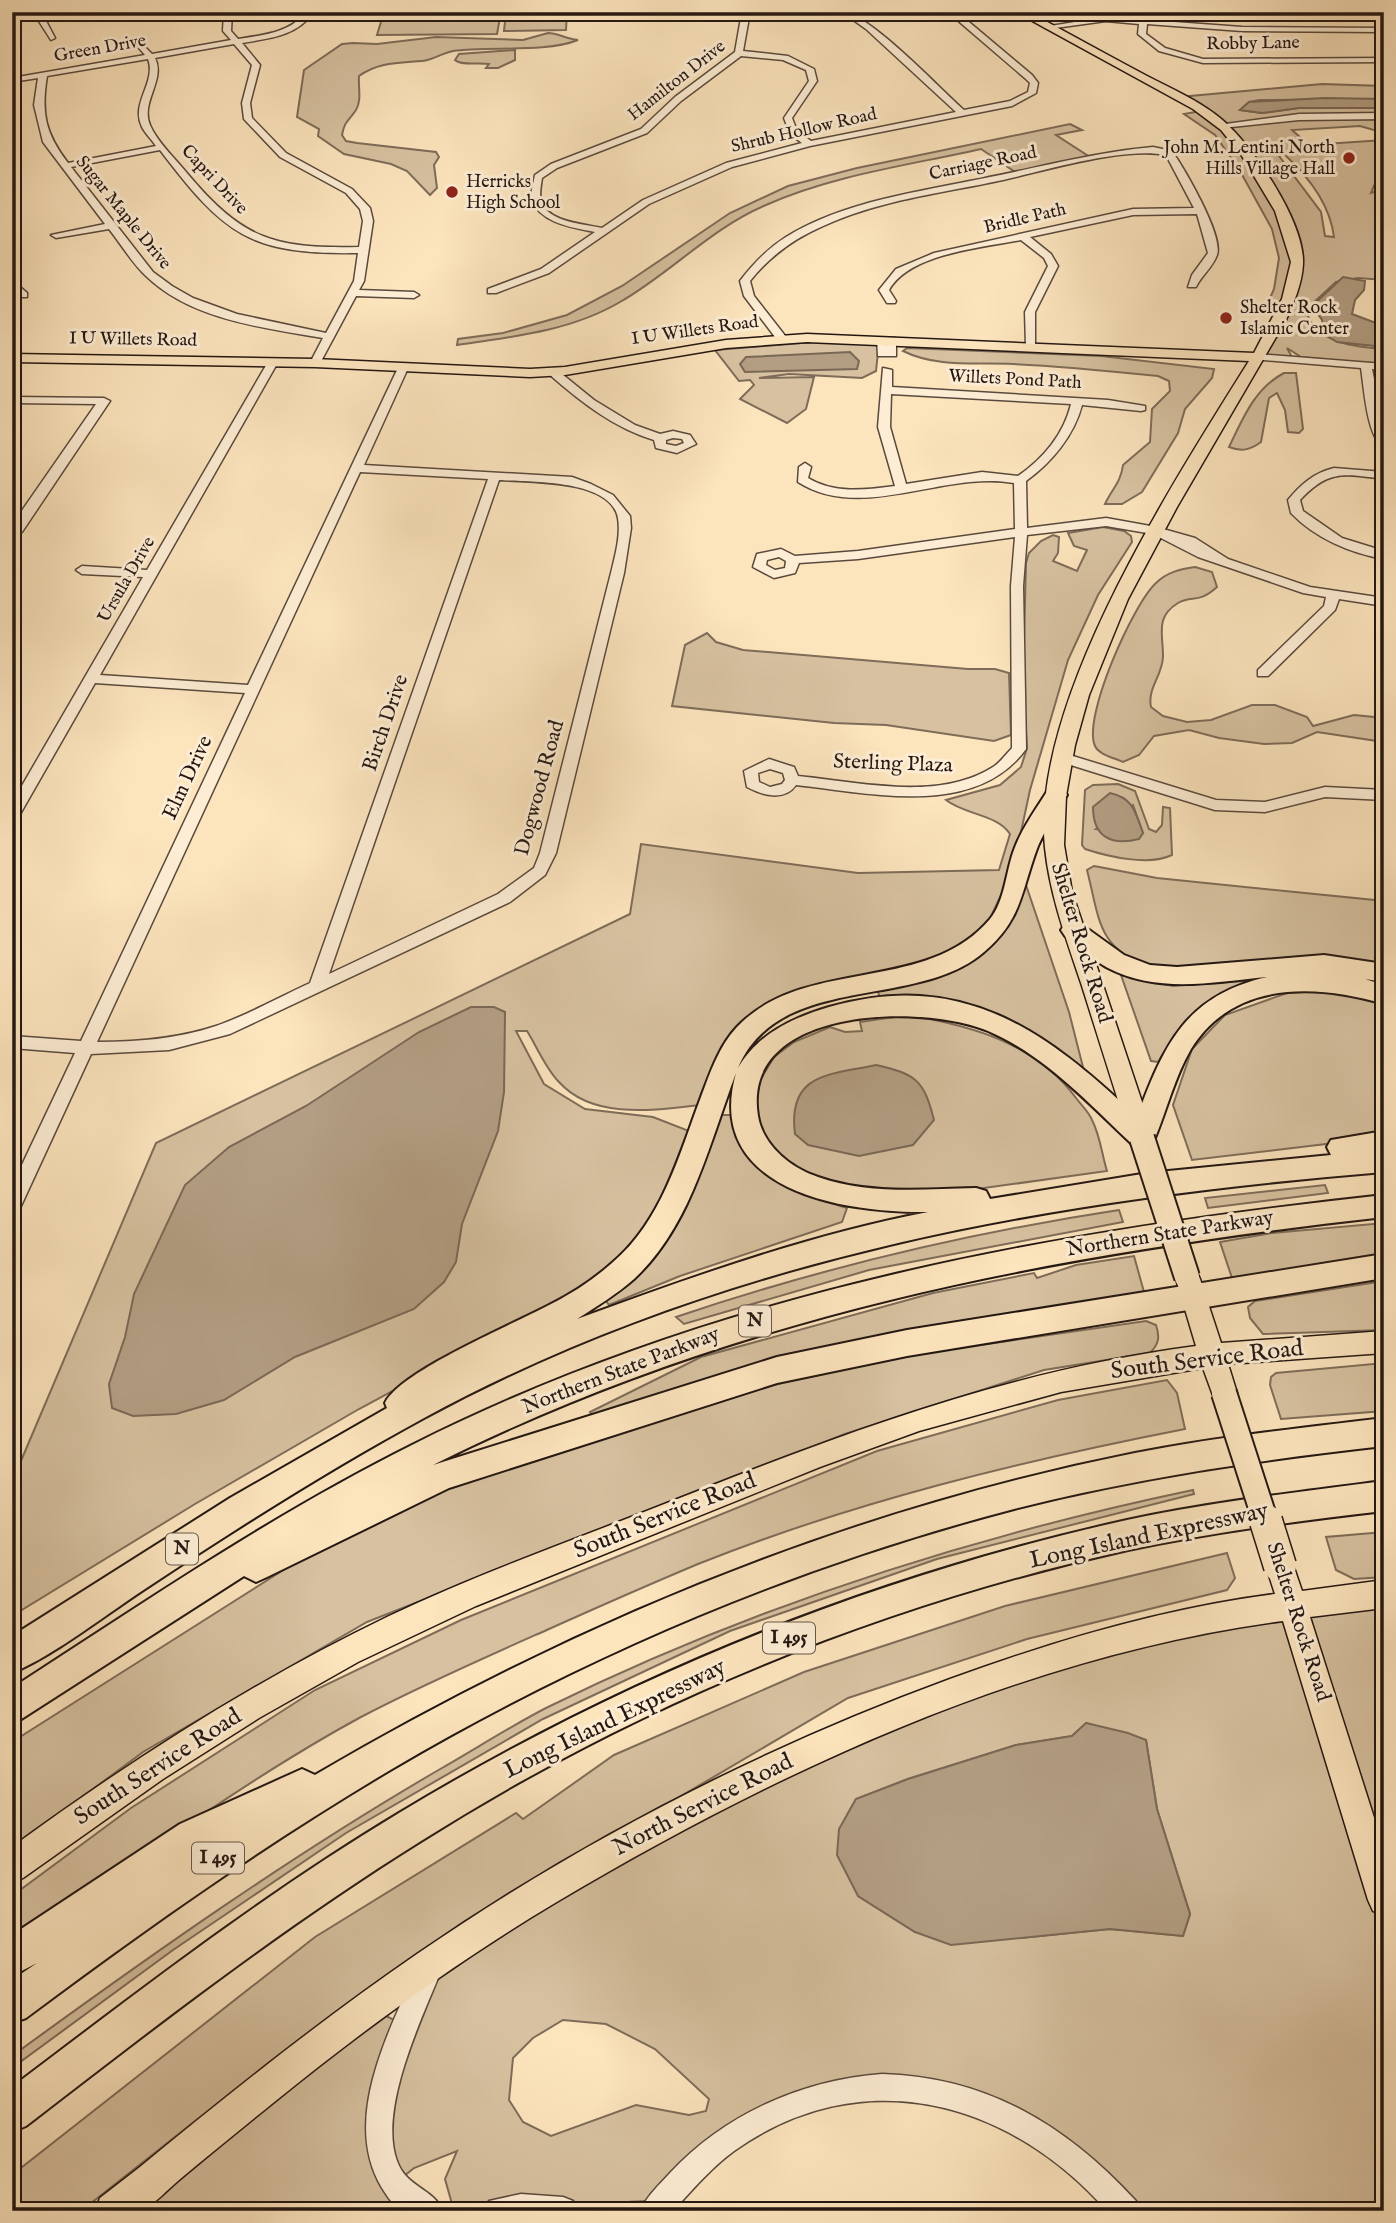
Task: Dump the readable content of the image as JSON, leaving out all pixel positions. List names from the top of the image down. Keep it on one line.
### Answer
{"streets":{"highway":["Northern State Parkway","N","Long Island Expressway","I 495"],"main road":["I U Willets Road","Shelter Rock Road","South Service Road","North Service Road"],"street":["Robby Lane","Green Drive","Hamilton Drive","Shrub Hollow Road","Carriage Road","Capri Drive","Sugar Maple Drive","Bridle Path","Willets Pond Path","Ursula Drive","Birch Drive","Sterling Plaza","Elm Drive","Dogwood Road"]},"crossings":[["Green Drive","Capri Drive"],["Green Drive","Sugar Maple Drive"],["Hamilton Drive","Shrub Hollow Road"],["Carriage Road","Bridle Path"],["Carriage Road","I U Willets Road"],["I U Willets Road","Ursula Drive"],["I U Willets Road","Elm Drive"],["I U Willets Road","Shelter Rock Road"],["Birch Drive","Dogwood Road"],["Elm Drive","Dogwood Road"],["Shelter Rock Road","South Service Road"],["Shelter Rock Road","North Service Road"]],"places":["John M. Lentini North Hills Village Hall","Herricks High School","Shelter Rock Islamic Center"]}
